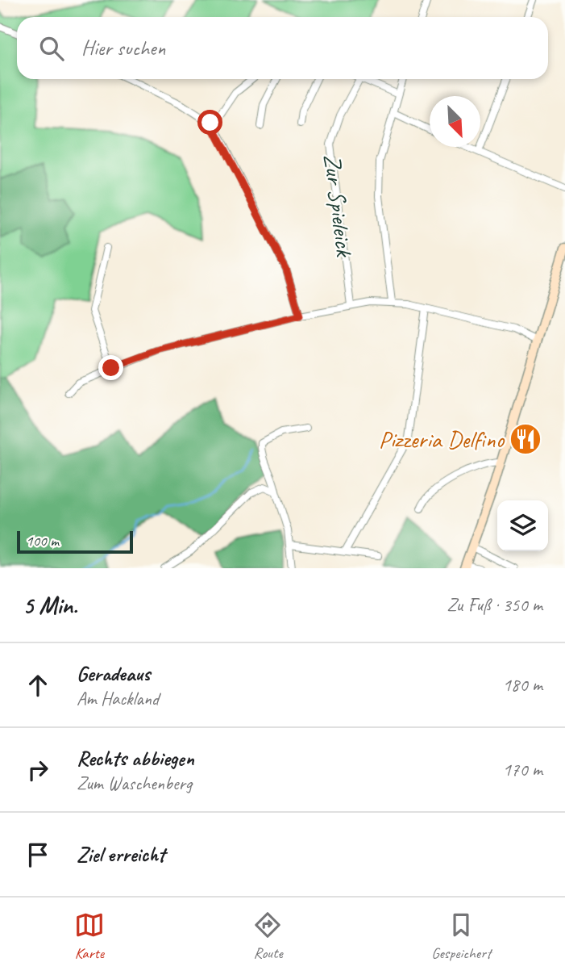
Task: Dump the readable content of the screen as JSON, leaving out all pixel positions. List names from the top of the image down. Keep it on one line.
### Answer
{"streets":{"street":["Zur Spieleick"]},"places":{"restaurant":["Pizzeria Delfino"]},"scale_bar":"100 m","north":"bottom right","page":{"search":"Hier suchen","scale":"100 m","heading":["5 Min.","Zu Fuß · 350 m"],"list":[["Geradeaus","Am Hackland","180 m"],["Rechts abbiegen","Zum Waschenberg","170 m"],"Ziel erreicht"],"nav":["Karte","Route","Gespeichert"]}}
